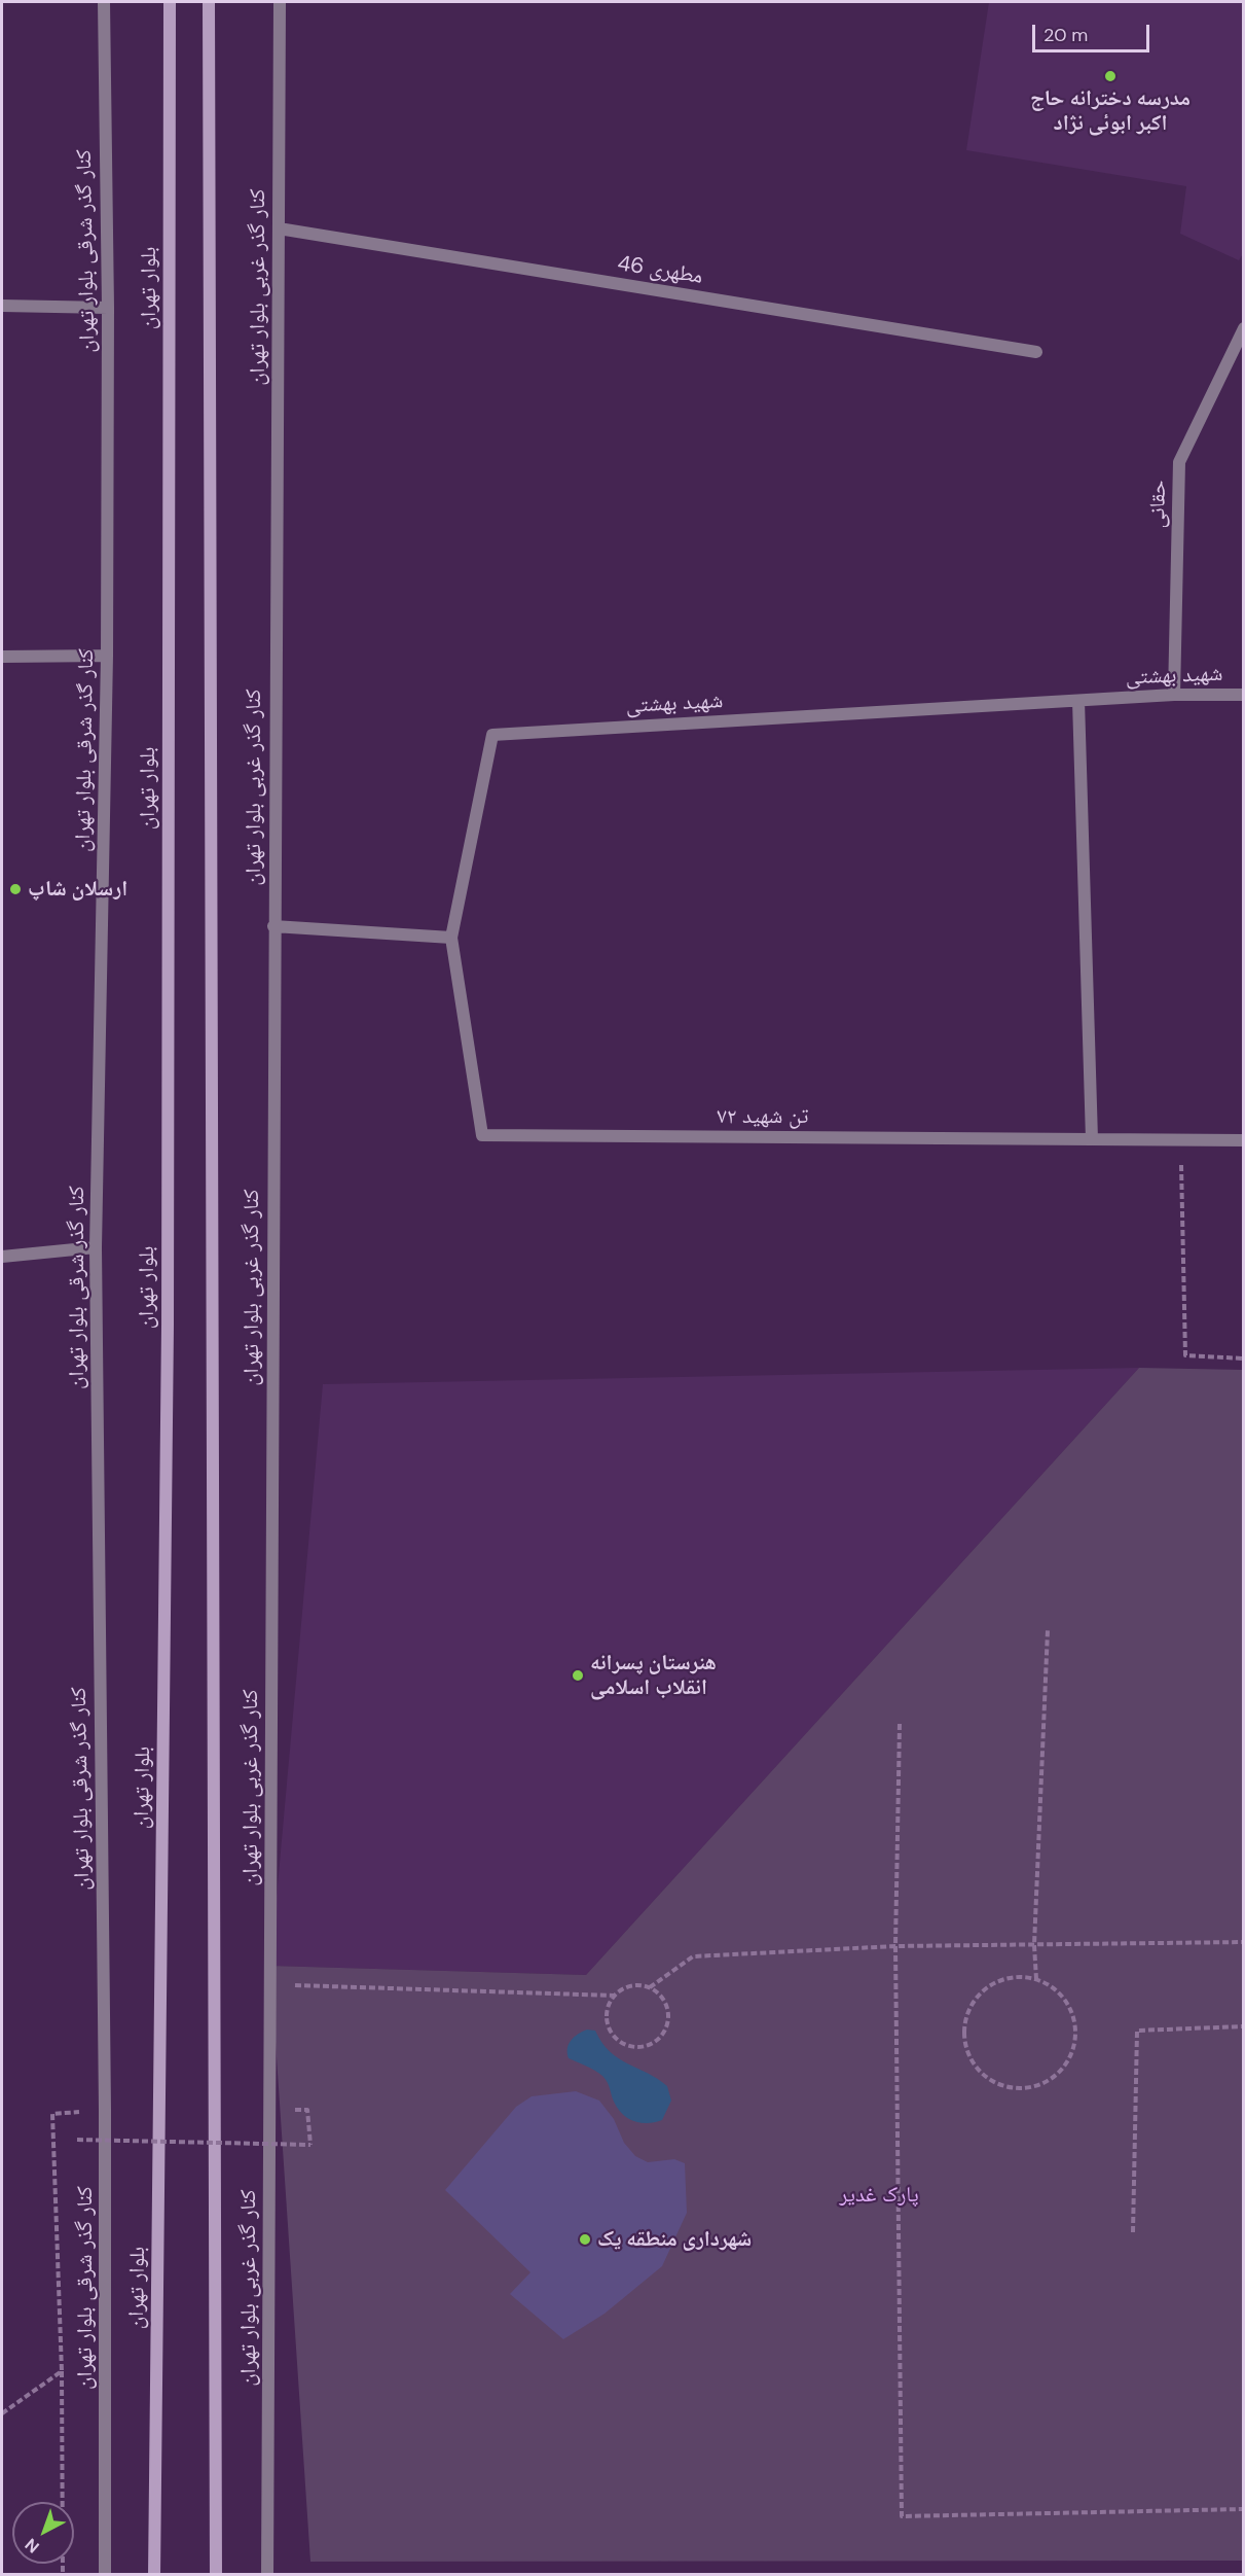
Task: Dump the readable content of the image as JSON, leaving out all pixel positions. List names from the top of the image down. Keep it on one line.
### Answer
{"streets":{"main road":["بلوار تهران"],"street":["کنار گذر شرقی بلوار تهران","مطهری 46","کنار گذر غربی بلوار تهران","حقانی","شهید بهشتی","۷۲ تن شهید"]},"crossings":[["مطهری 46","کنار گذر غربی بلوار تهران"],["حقانی","شهید بهشتی"],["شهید بهشتی","۷۲ تن شهید"]],"parks":["پارک غدیر"],"places":["مدرسه دخترانه حاج اکبر ابوئی نژاد","ارسلان شاپ","هنرستان پسرانه انقلاب اسلامی","شهرداری منطقه یک"],"scale_bar":"20 m","north":"bottom left"}
